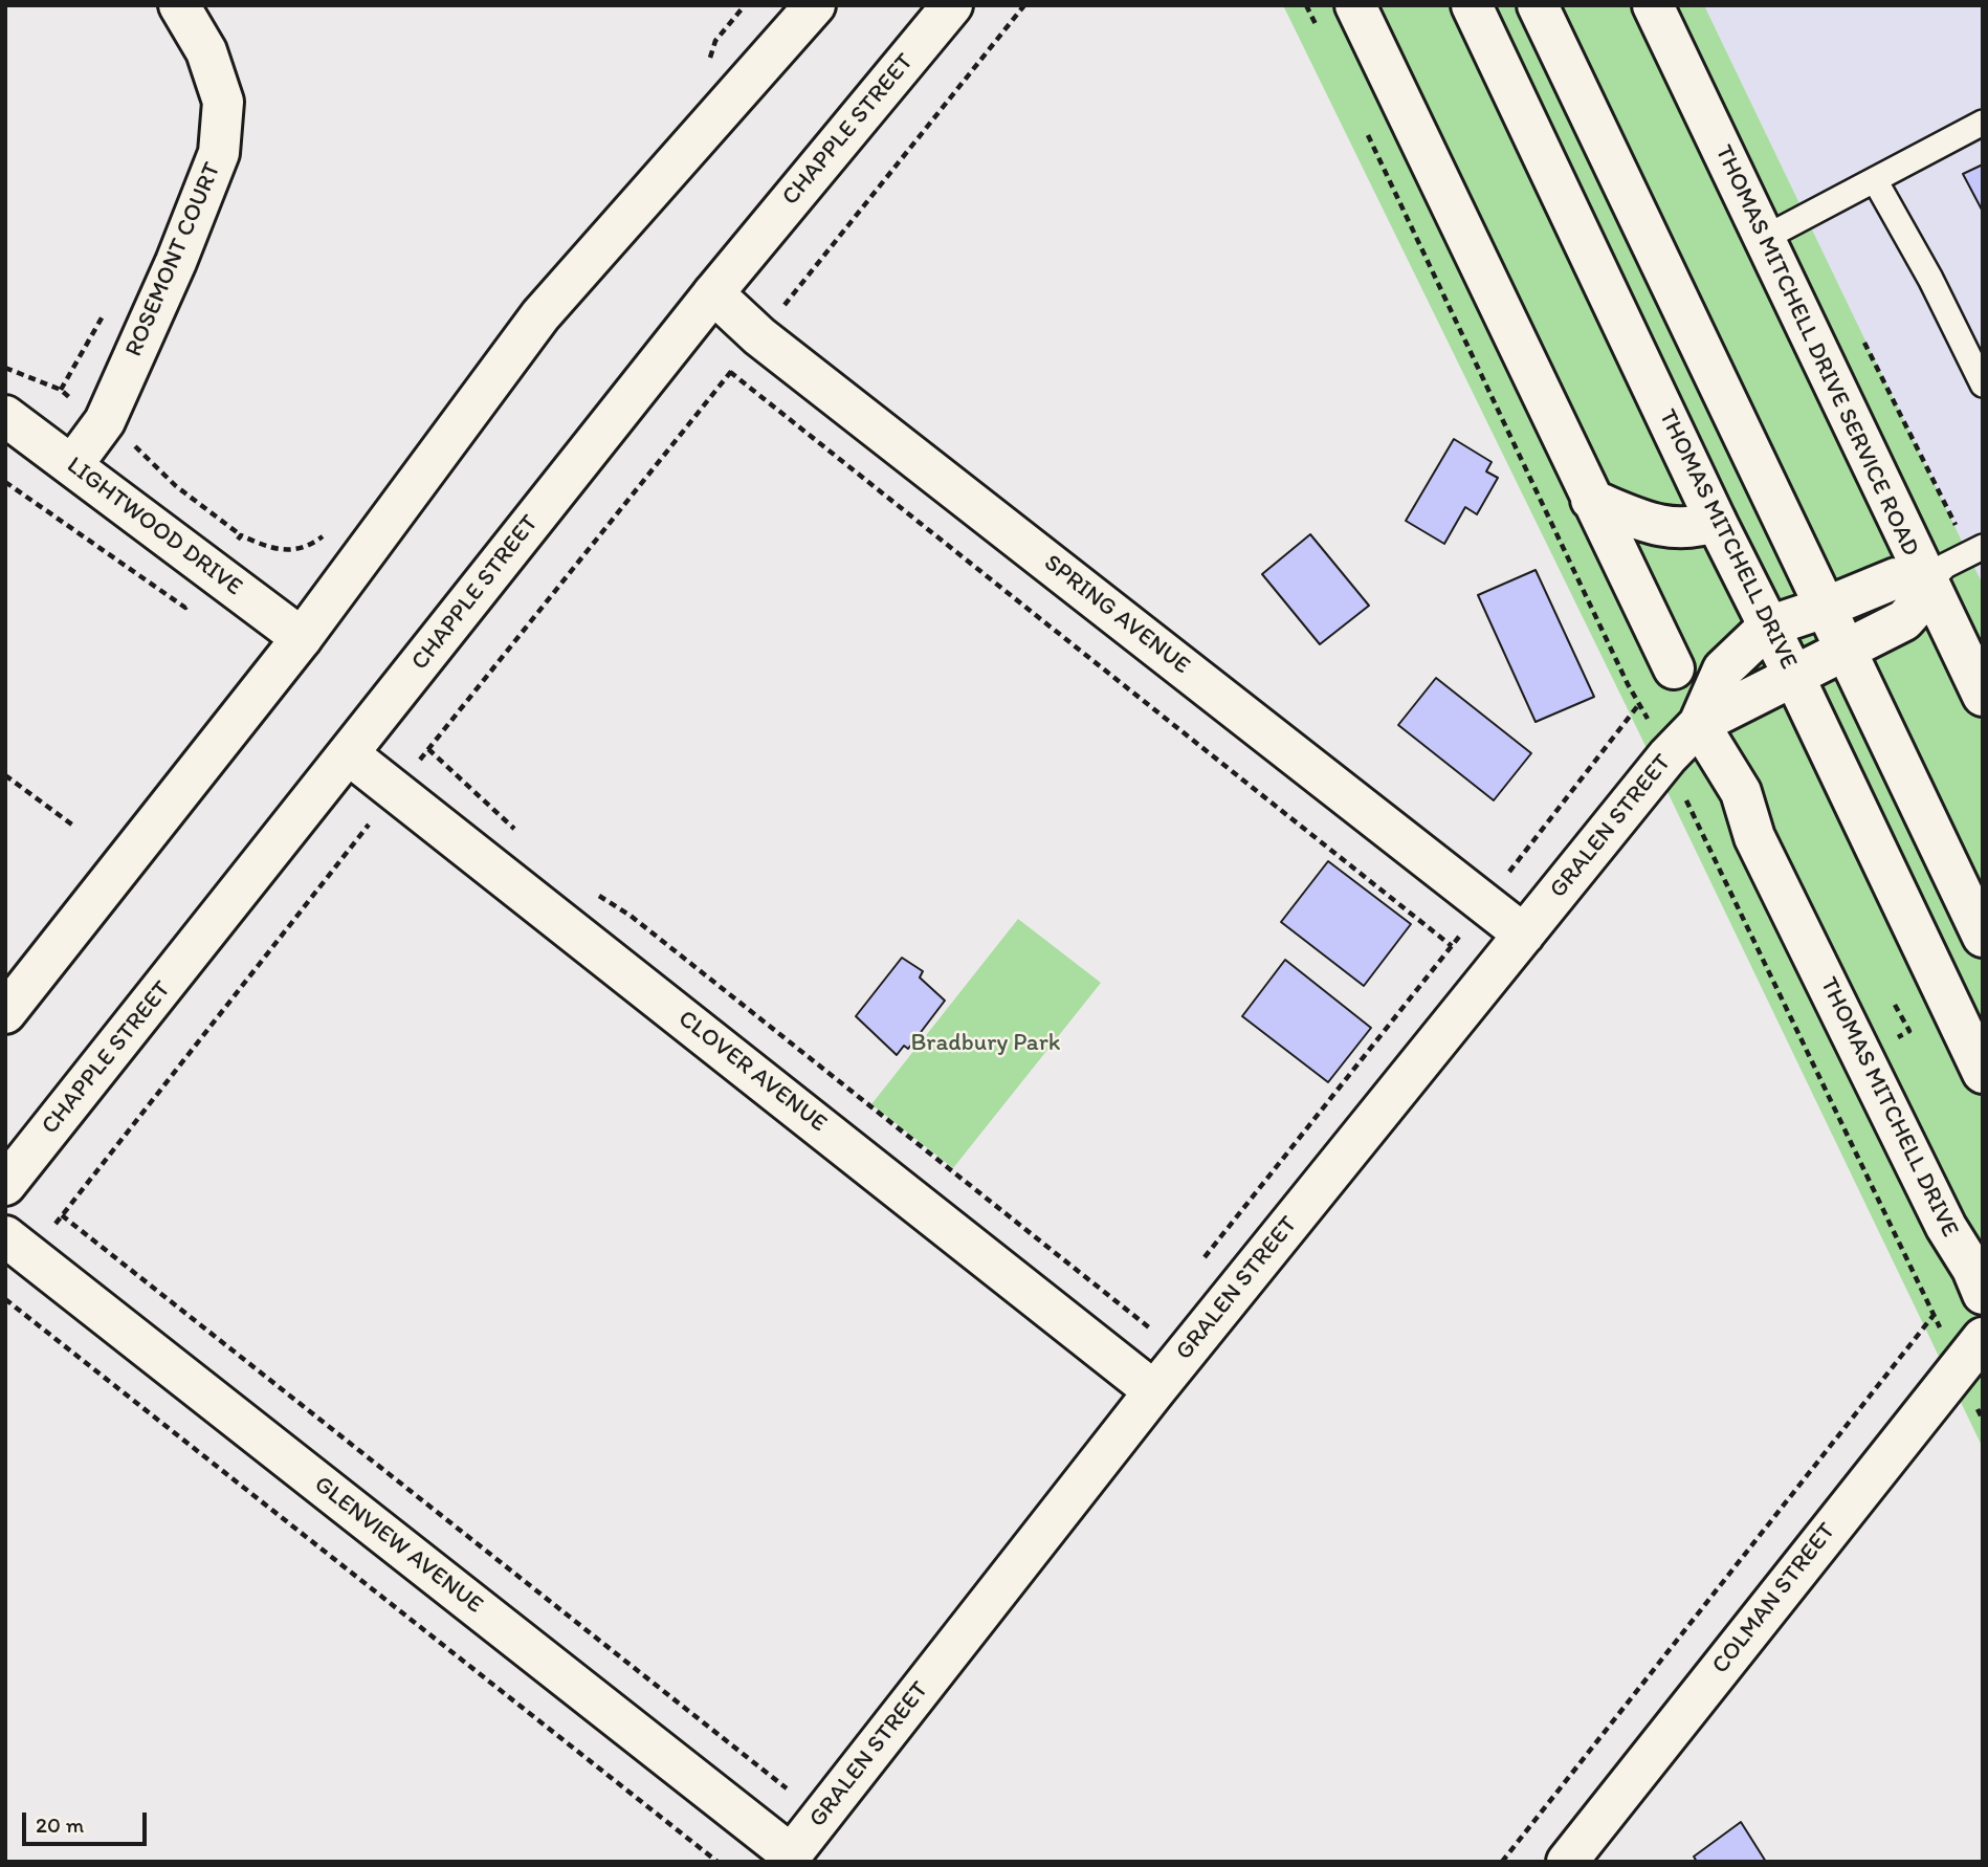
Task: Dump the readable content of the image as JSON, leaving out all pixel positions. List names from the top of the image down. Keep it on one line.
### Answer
{"streets":{"street":["CHAPPLE STREET","ROSEMONT COURT","THOMAS MITCHELL DRIVE SERVICE ROAD","LIGHTWOOD DRIVE","THOMAS MITCHELL DRIVE","SPRING AVENUE","GRALEN STREET","CLOVER AVENUE","GLENVIEW AVENUE","COLMAN STREET"]},"crossings":[["CHAPPLE STREET","SPRING AVENUE"],["CHAPPLE STREET","CLOVER AVENUE"],["ROSEMONT COURT","LIGHTWOOD DRIVE"],["THOMAS MITCHELL DRIVE SERVICE ROAD","GRALEN STREET"],["THOMAS MITCHELL DRIVE","GRALEN STREET"],["SPRING AVENUE","GRALEN STREET"],["GRALEN STREET","CLOVER AVENUE"],["GRALEN STREET","GLENVIEW AVENUE"]],"parks":["Bradbury Park"],"scale_bar":"20 m"}
